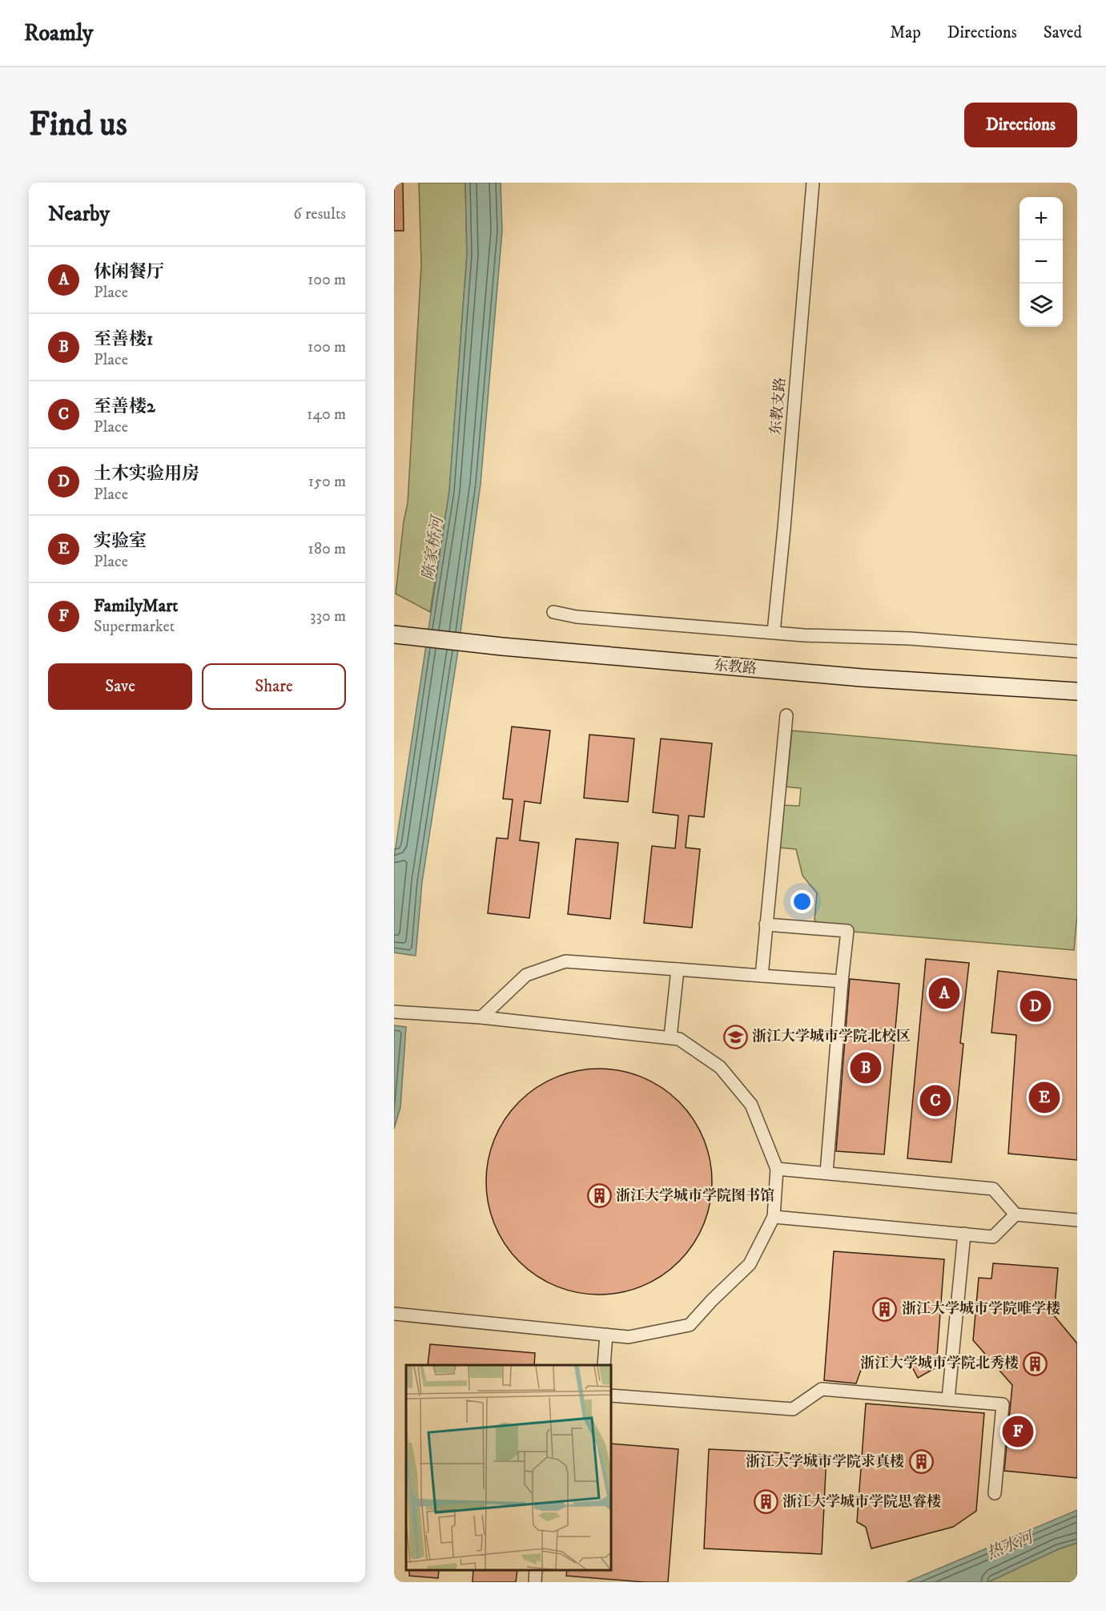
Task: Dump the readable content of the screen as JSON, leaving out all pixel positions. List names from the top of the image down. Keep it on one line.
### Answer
{"streets":{"street":["东教支路","东教路"]},"water":["陈家桥河","热水河"],"places":{"school or university":["浙江大学城市学院北校区"],"building":["浙江大学城市学院图书馆","浙江大学城市学院唯学楼","浙江大学城市学院北秀楼","浙江大学城市学院求真楼","浙江大学城市学院思睿楼"]},"page":{"header":"Roamly","nav":["Map","Directions","Saved"],"buttons":["Directions",["Save","Share"]],"title":"Find us","heading":["Nearby","6 results"],"map_buttons":["+","−"],"list":[{"mark":"A","name":"休闲餐厅","note":"Place","value":"100 m"},{"mark":"B","name":"至善楼1","note":"Place","value":"100 m"},{"mark":"C","name":"至善楼2","note":"Place","value":"140 m"},{"mark":"D","name":"土木实验用房","note":"Place","value":"150 m"},{"mark":"E","name":"实验室","note":"Place","value":"180 m"},{"mark":"F","name":"FamilyMart","note":"Supermarket","value":"330 m"}],"pins":["A","D","B","E","C","F"]}}
